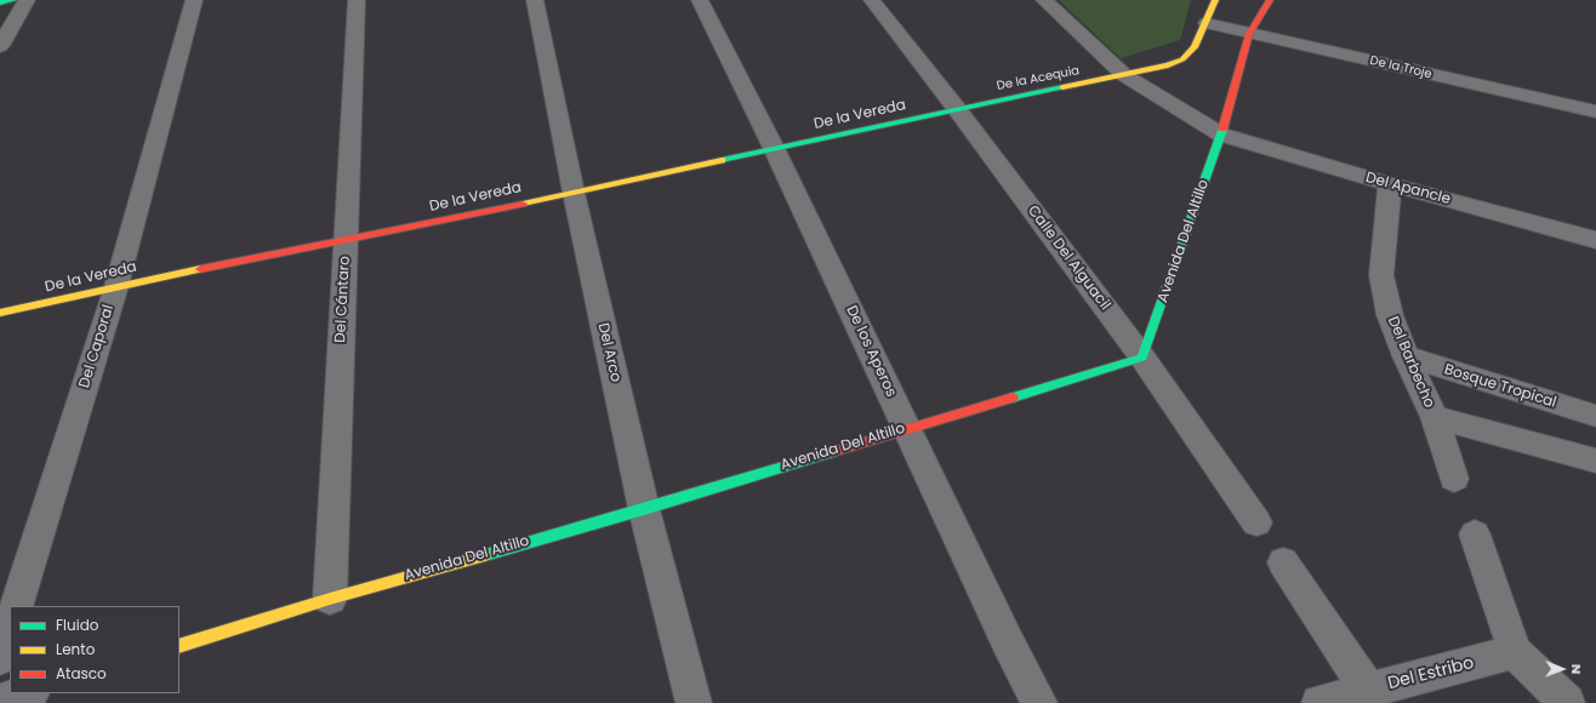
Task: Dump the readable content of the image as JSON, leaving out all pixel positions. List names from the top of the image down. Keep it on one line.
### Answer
{"streets":{"street":["De la Troje","De la Acequia","De la Vereda","Del Apancle","Avenida Del Altillo","Calle Del Alguacil","Del Cántaro","Del Caporal","De los Aperos","Del Arco","Del Barbecho","Bosque Tropical","Del Estribo"]},"crossings":[["De la Troje","De la Acequia"],["De la Troje","Avenida Del Altillo"],["De la Acequia","De la Vereda"],["De la Acequia","Del Apancle"],["De la Acequia","Calle Del Alguacil"],["De la Vereda","Calle Del Alguacil"],["De la Vereda","Del Cántaro"],["De la Vereda","Del Caporal"],["De la Vereda","De los Aperos"],["De la Vereda","Del Arco"],["Del Apancle","Avenida Del Altillo"],["Del Apancle","Del Barbecho"],["Avenida Del Altillo","Calle Del Alguacil"],["Avenida Del Altillo","Del Cántaro"],["Avenida Del Altillo","De los Aperos"],["Avenida Del Altillo","Del Arco"],["Del Barbecho","Bosque Tropical"]],"legend":["Fluido","Lento","Atasco"],"north":"right"}
